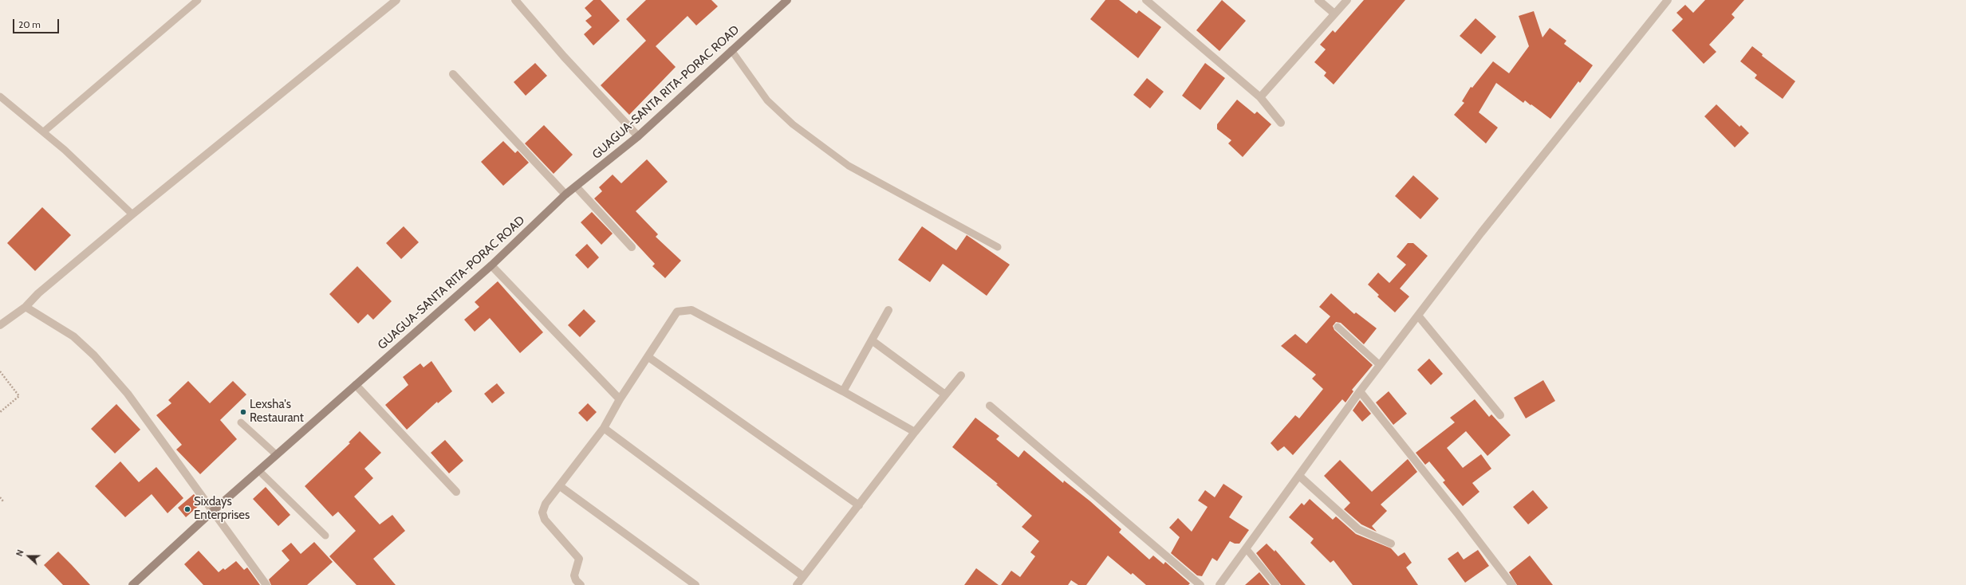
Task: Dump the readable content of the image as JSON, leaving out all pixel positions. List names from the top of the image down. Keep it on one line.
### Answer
{"streets":{"main road":["GUAGUA-SANTA RITA-PORAC ROAD"]},"places":["Lexsha's Restaurant","Sixdays Enterprises"],"scale_bar":"20 m","north":"left"}
